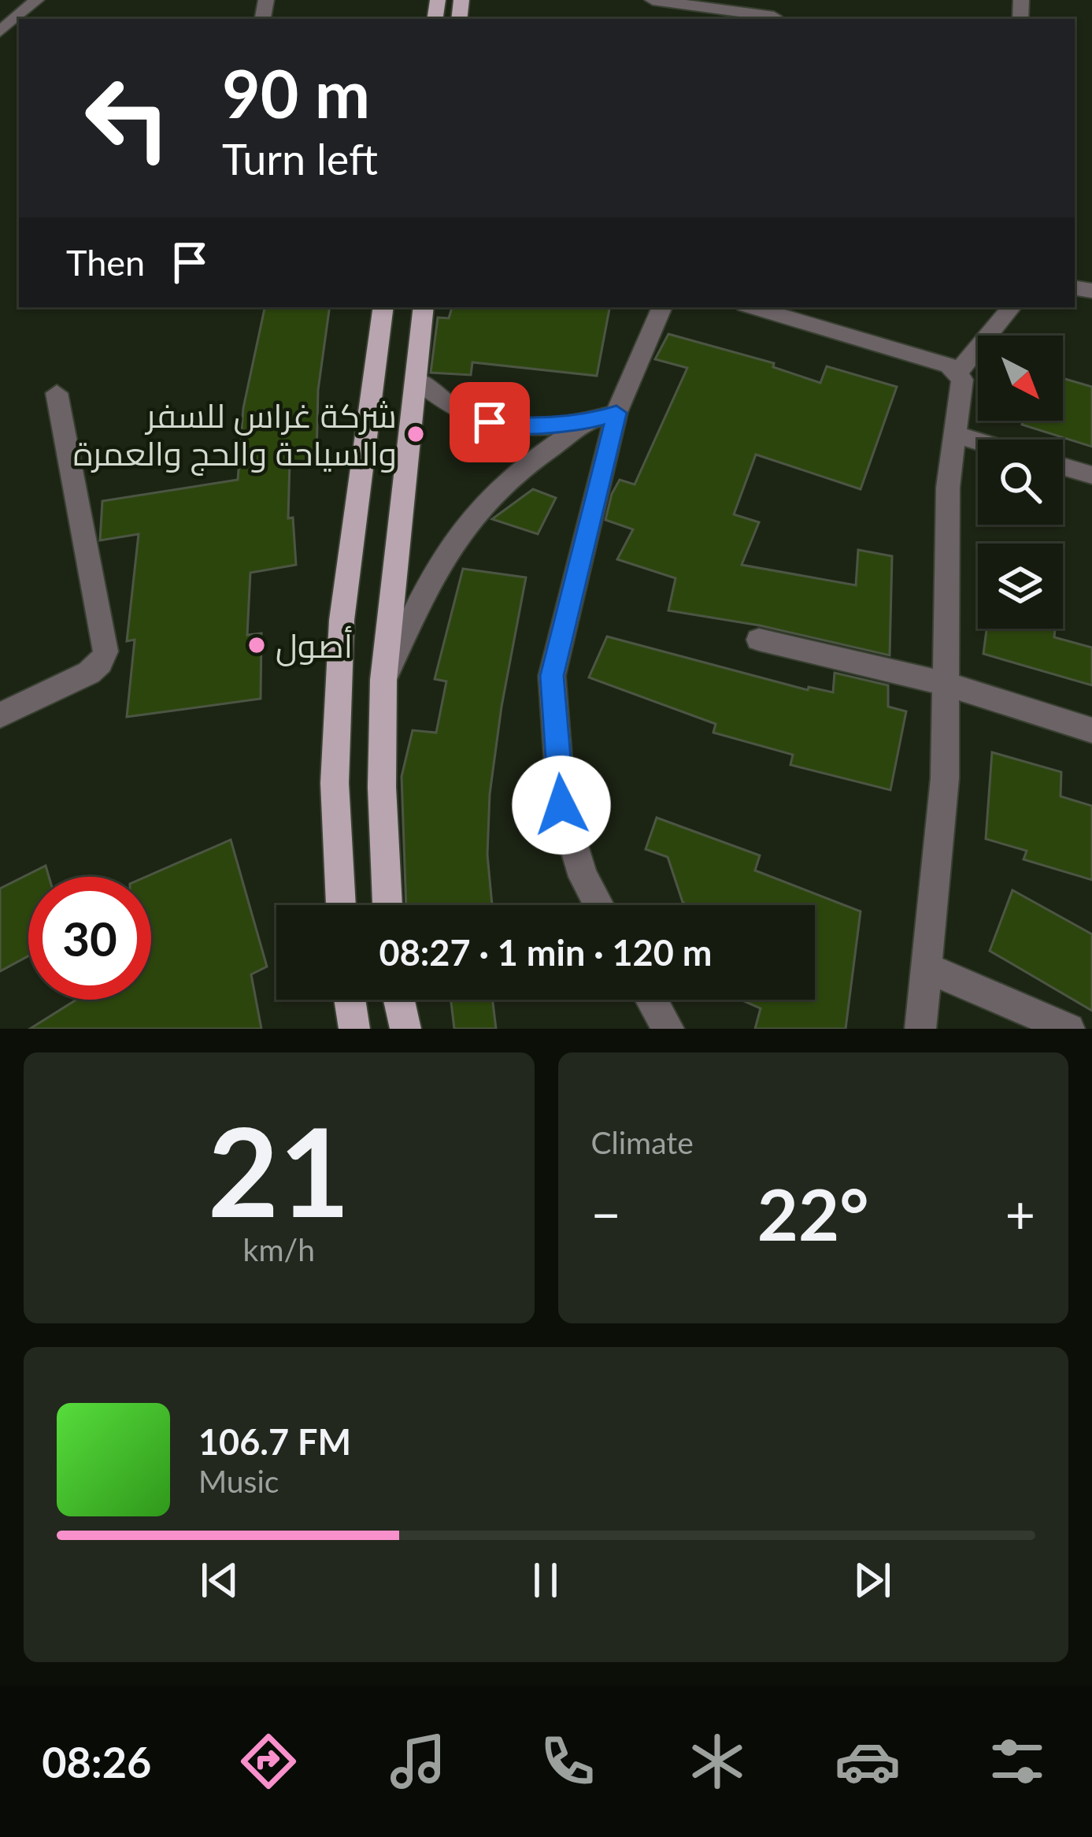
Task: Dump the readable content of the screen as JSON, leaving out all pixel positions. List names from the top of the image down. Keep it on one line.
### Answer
{"places":["شركة غراس للسفر والسياحة والحج والعمرة","أصول"],"north":"bottom right","page":{"turn":["90 m","Turn left"],"then":"Then","limit":"30","trip":"08:27 · 1 min · 120 m","tile":[["21","km/h"],"Climate"],"heat":["−","22°","+"],"song":["106.7 FM","Music"],"tabs":"08:26"}}
